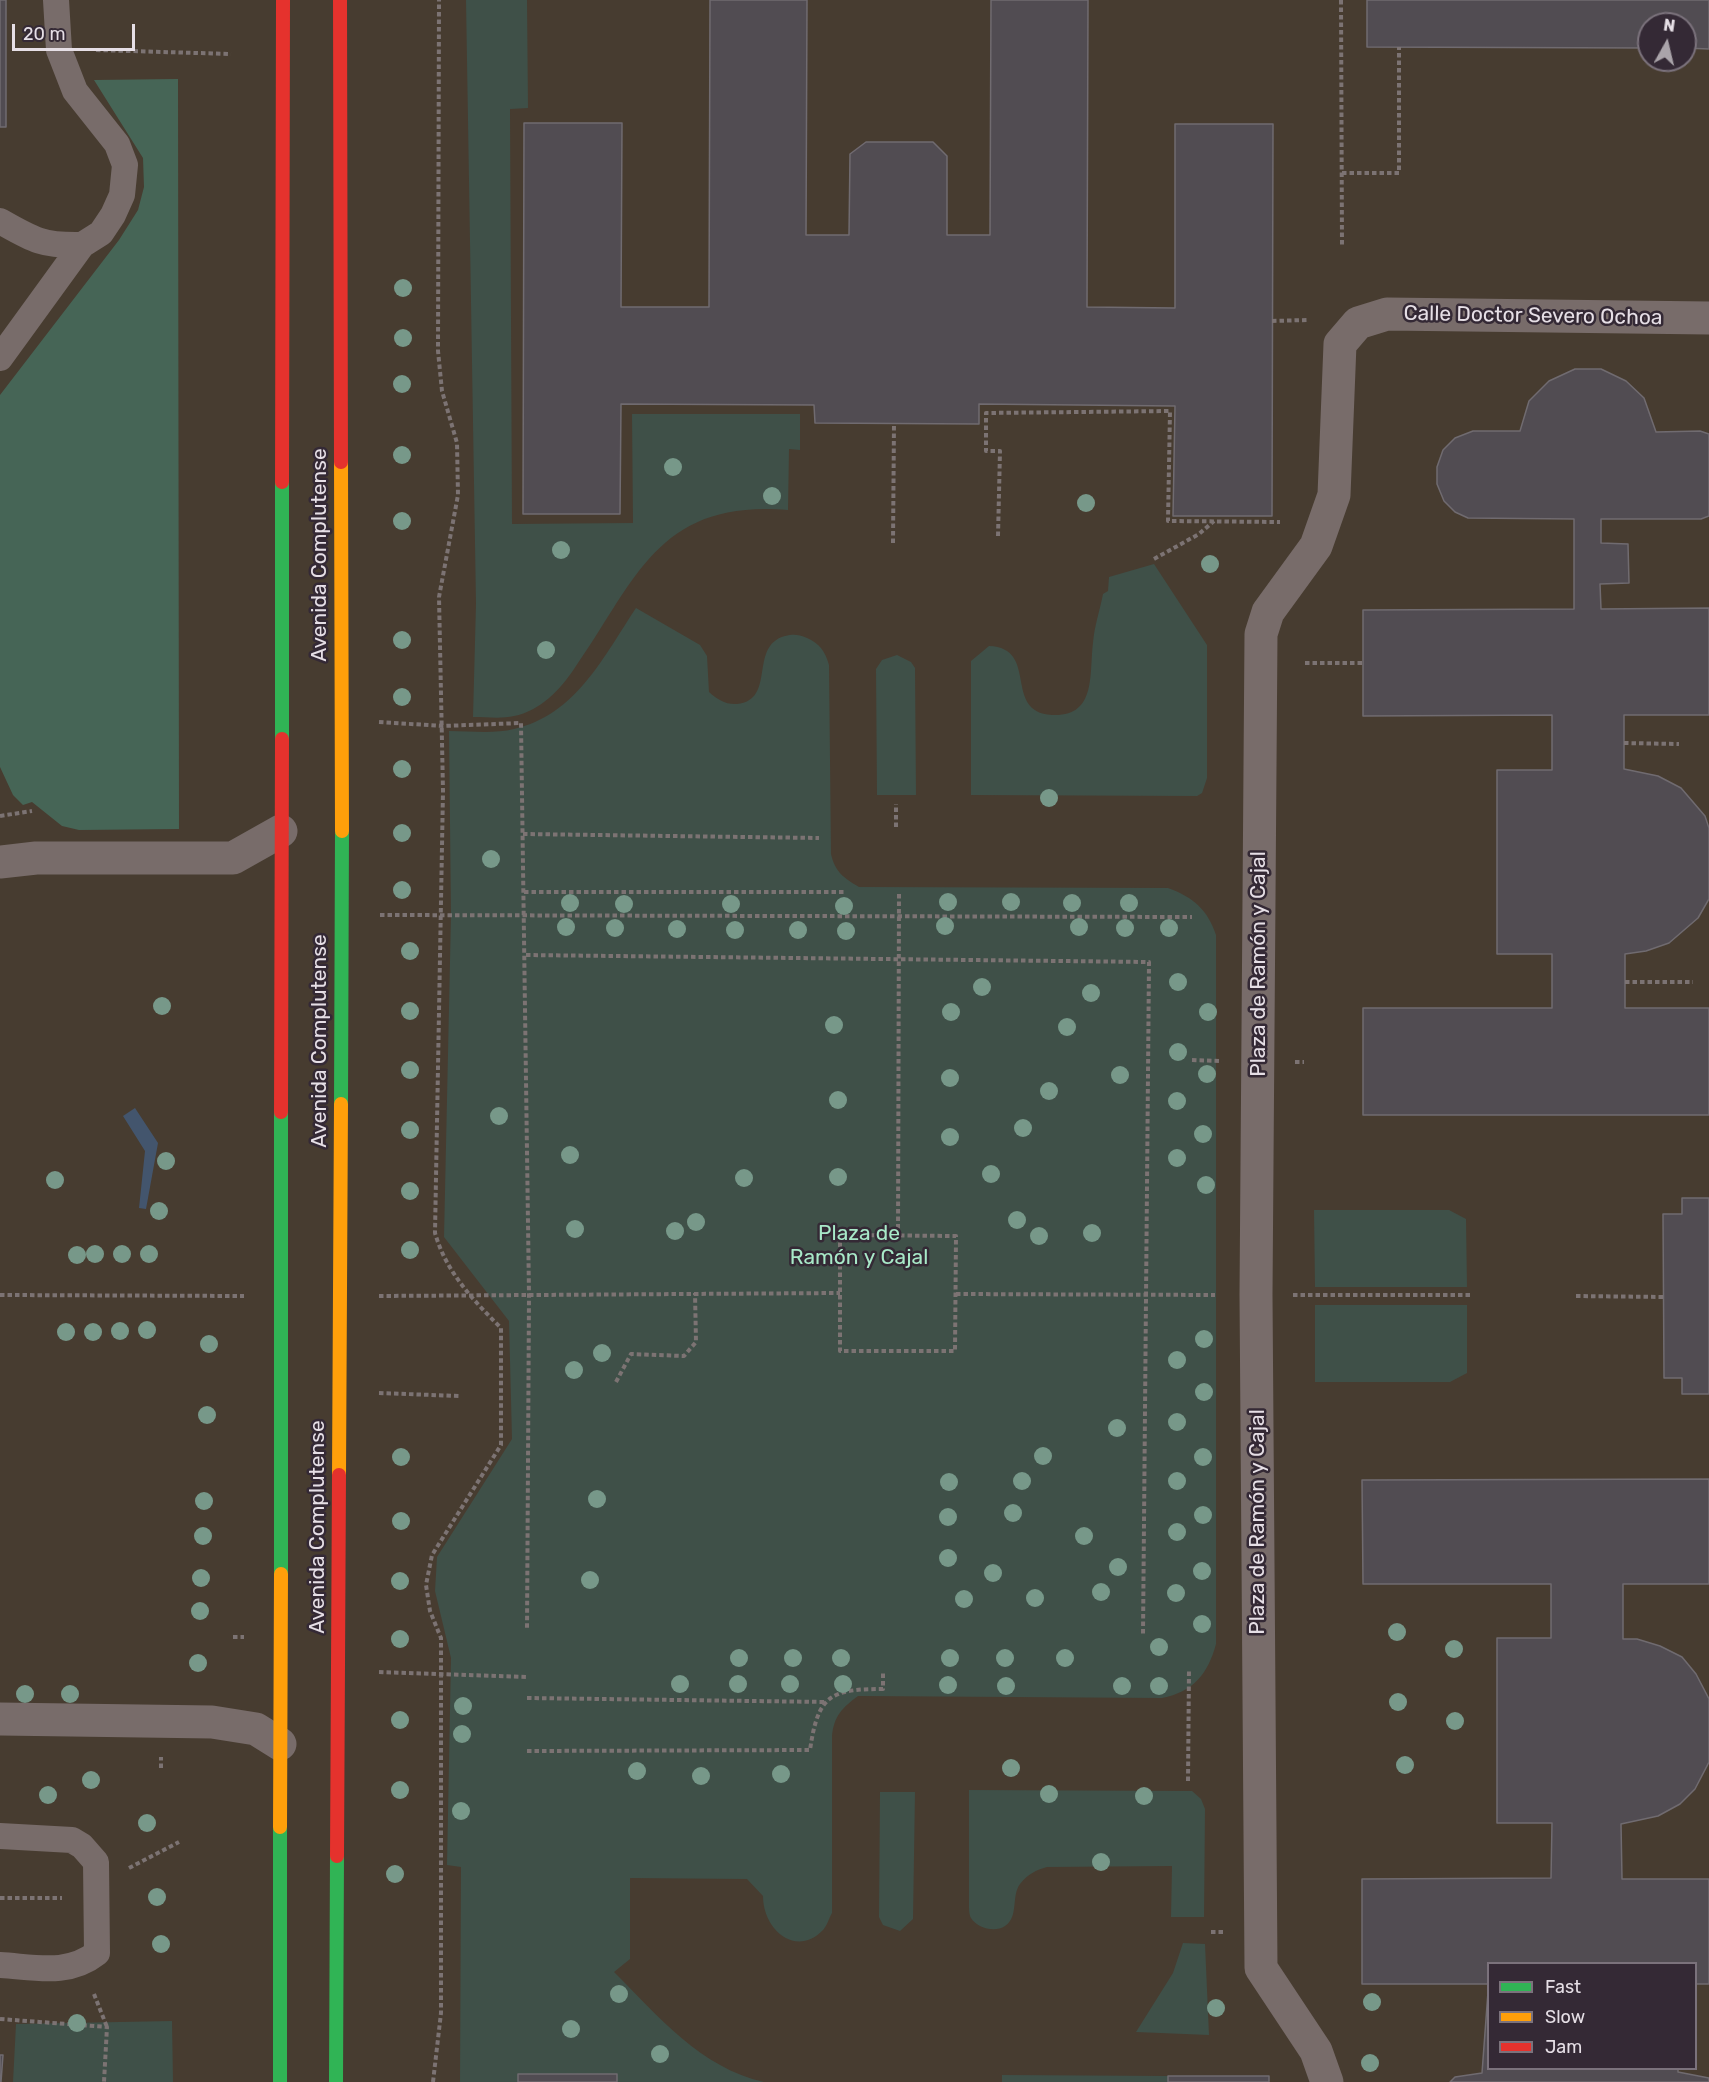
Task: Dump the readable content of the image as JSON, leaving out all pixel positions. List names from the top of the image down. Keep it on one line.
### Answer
{"streets":{"street":["Calle Doctor Severo Ochoa","Avenida Complutense","Plaza de Ramón y Cajal"]},"crossings":[["Calle Doctor Severo Ochoa","Plaza de Ramón y Cajal"]],"parks":["Plaza de Ramón y Cajal"],"legend":["Fast","Slow","Jam"],"scale_bar":"20 m","north":"top"}
